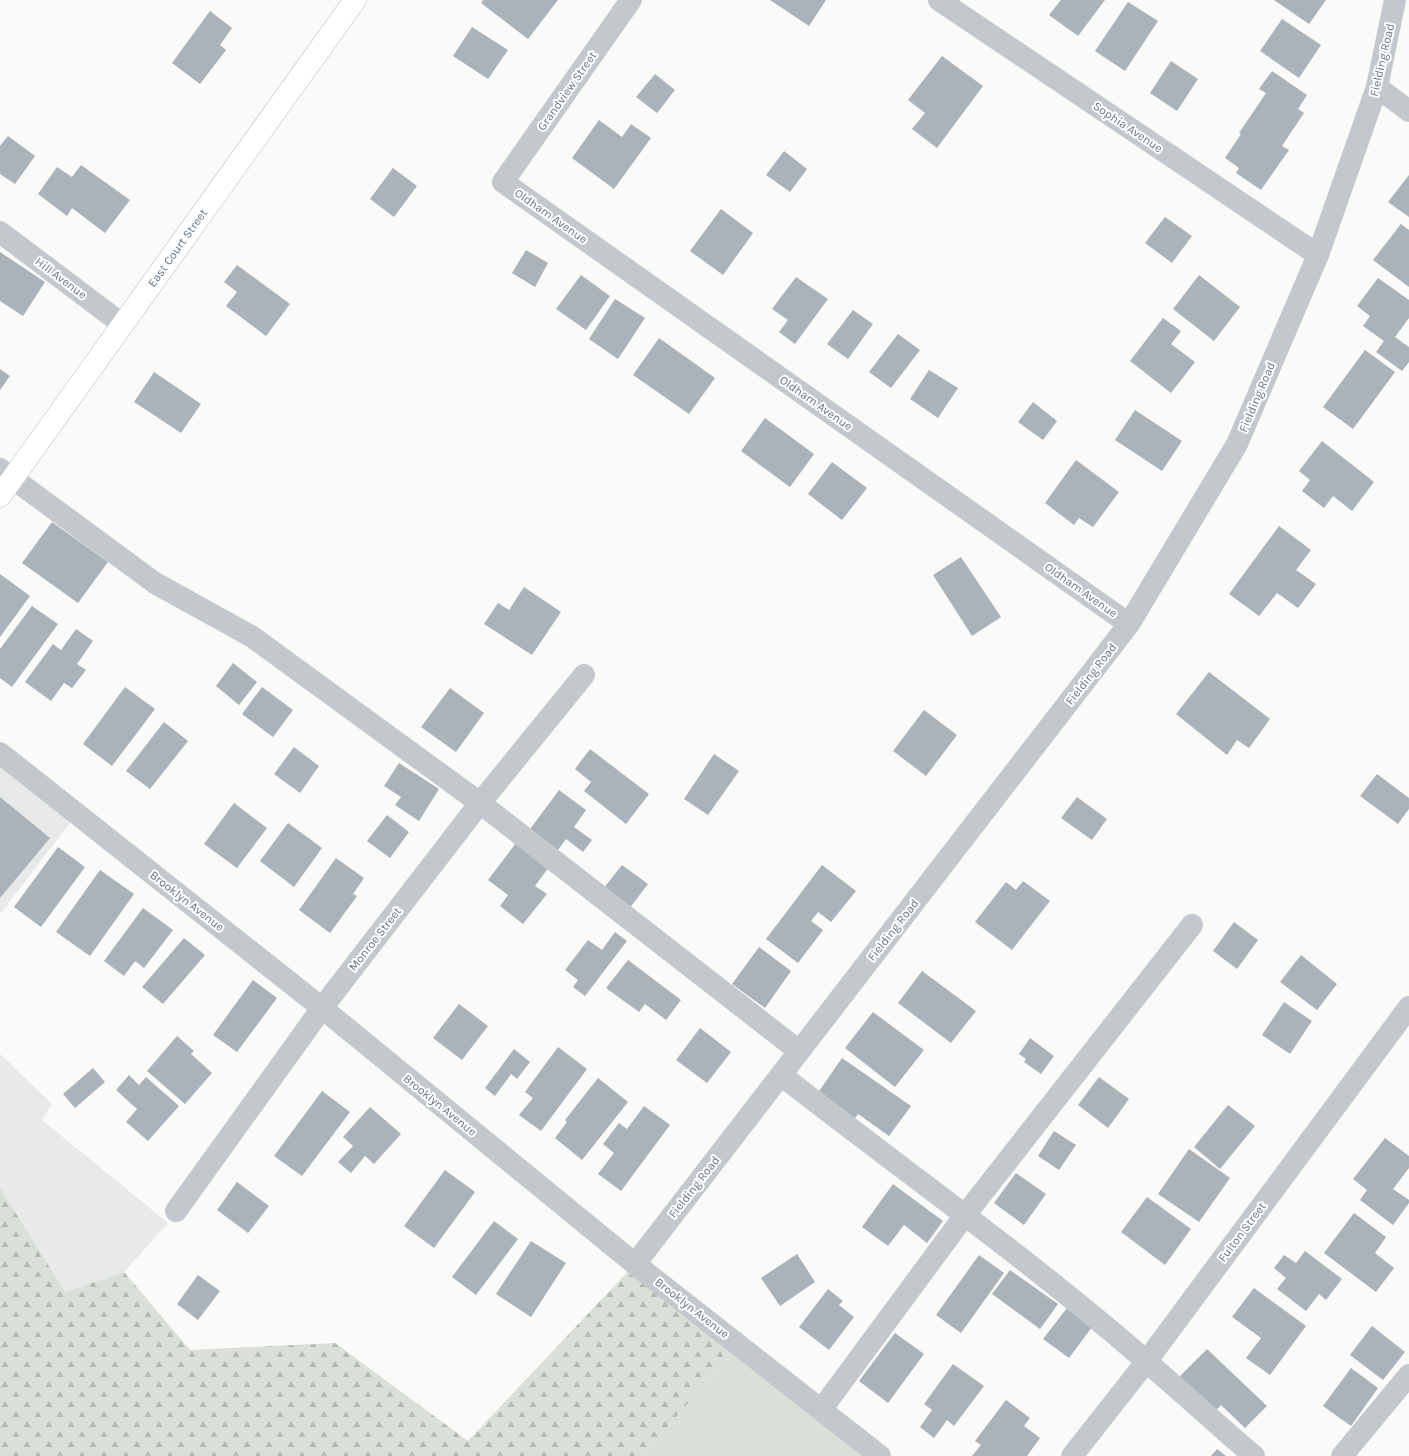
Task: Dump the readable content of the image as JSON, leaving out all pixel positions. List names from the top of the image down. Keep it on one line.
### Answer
{"streets":{"main road":["East Court Street"],"street":["Fielding Road","Grandview Street","Sophia Avenue","Oldham Avenue","Hill Avenue","Brooklyn Avenue","Monroe Street","Fulton Street"]},"crossings":[["Fielding Road","Sophia Avenue"],["Fielding Road","Oldham Avenue"],["Fielding Road","Brooklyn Avenue"],["Grandview Street","Oldham Avenue"],["East Court Street","Hill Avenue"],["Brooklyn Avenue","Monroe Street"]]}
